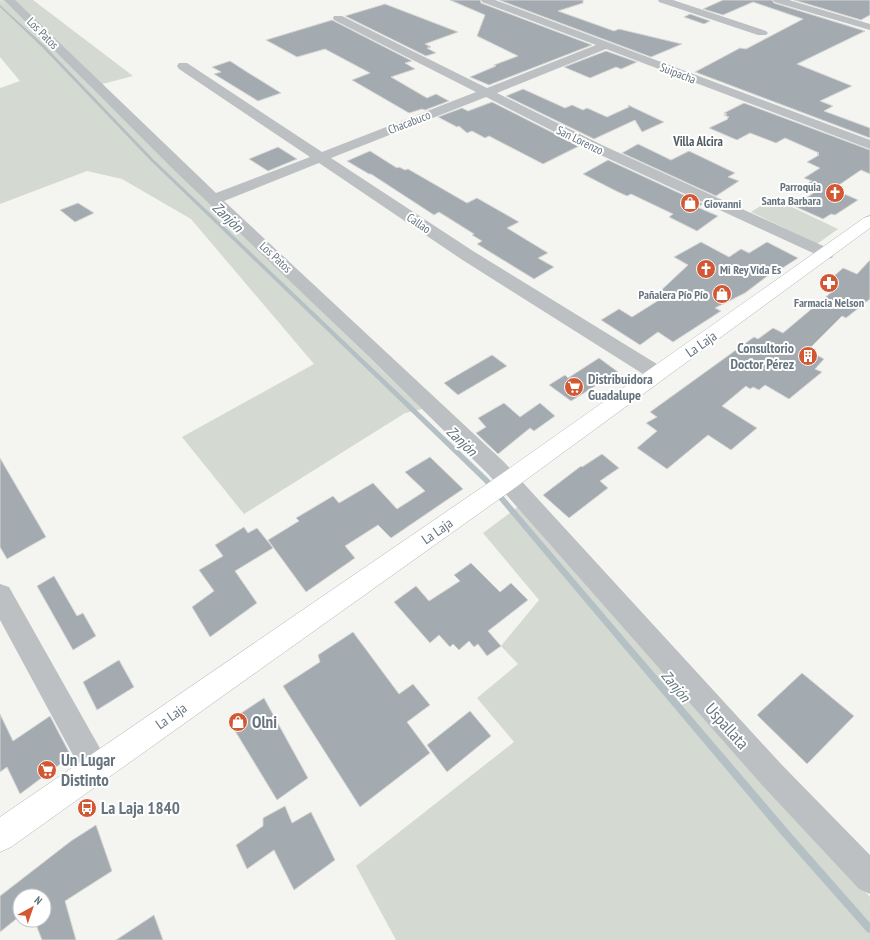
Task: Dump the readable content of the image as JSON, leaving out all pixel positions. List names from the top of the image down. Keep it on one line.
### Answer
{"streets":{"main road":["La Laja"],"street":["Los Patos","Suipacha","Chacabuco","San Lorenzo","Callao","Uspallata"]},"crossings":[["Los Patos","Chacabuco"],["Los Patos","La Laja"],["Los Patos","Uspallata"],["Suipacha","Chacabuco"],["Chacabuco","San Lorenzo"],["Chacabuco","Callao"],["San Lorenzo","La Laja"],["Callao","La Laja"],["La Laja","Uspallata"]],"districts":["Villa Alcira"],"water":["Zanjón"],"places":{"church":["Parroquia Santa Barbara","Mi Rey Vida Es"],"shop":["Giovanni","Pañalera Pío Pío","Olni"],"pharmacy":["Farmacia Nelson"],"building":["Consultorio Doctor Pérez"],"supermarket":["Distribuidora Guadalupe","Un Lugar Distinto"],"bus stop":["La Laja 1840"]},"north":"top right"}
